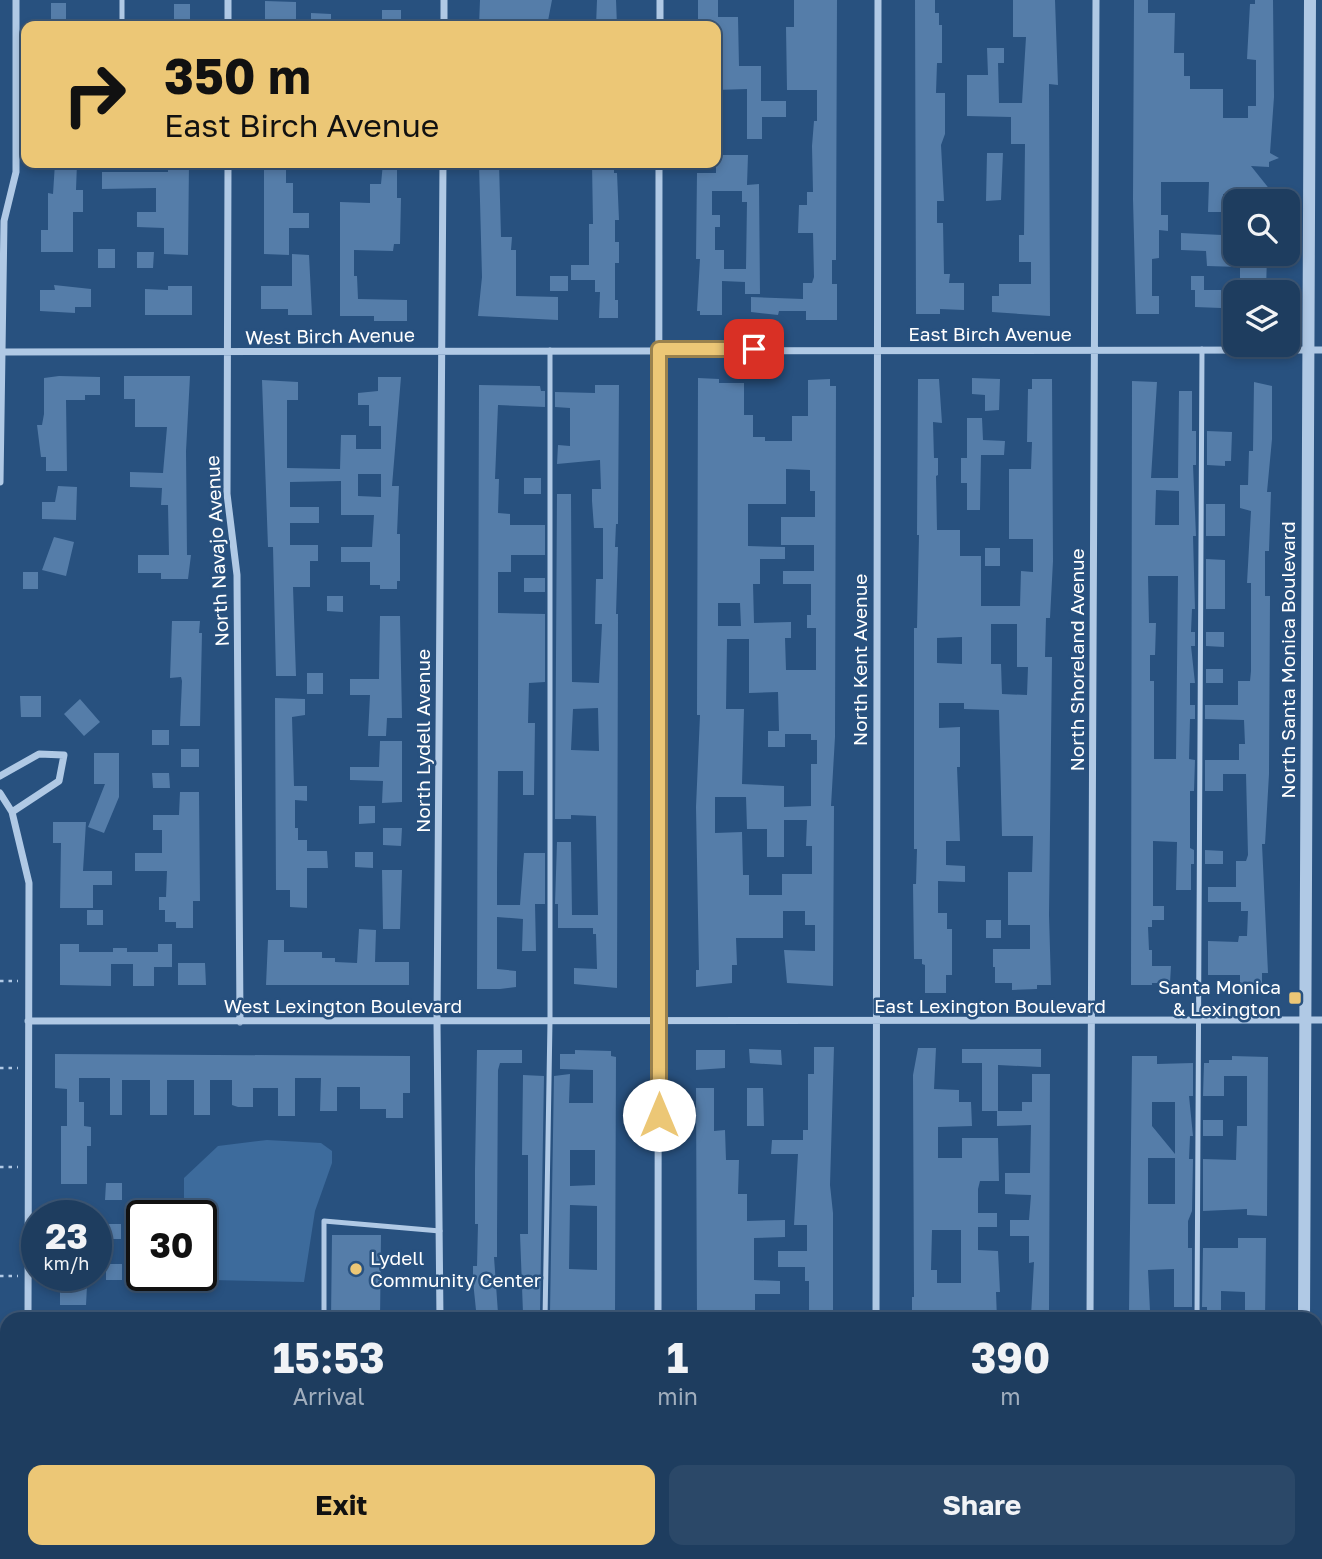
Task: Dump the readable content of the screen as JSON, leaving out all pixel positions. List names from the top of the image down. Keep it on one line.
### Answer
{"streets":{"street":["East Birch Avenue","West Birch Avenue","North Navajo Avenue","North Kent Avenue","North Shoreland Avenue","North Santa Monica Boulevard","North Lydell Avenue","West Lexington Boulevard","East Lexington Boulevard"]},"crossings":[["East Birch Avenue","West Birch Avenue"],["East Birch Avenue","North Kent Avenue"],["East Birch Avenue","North Shoreland Avenue"],["East Birch Avenue","North Santa Monica Boulevard"],["West Birch Avenue","North Navajo Avenue"],["West Birch Avenue","North Lydell Avenue"],["North Navajo Avenue","West Lexington Boulevard"],["North Kent Avenue","East Lexington Boulevard"],["North Shoreland Avenue","East Lexington Boulevard"],["North Santa Monica Boulevard","East Lexington Boulevard"],["North Lydell Avenue","West Lexington Boulevard"],["West Lexington Boulevard","East Lexington Boulevard"]],"places":{"transit":["Santa Monica & Lexington"],"other":["Lydell Community Center"]},"page":{"turn":["350 m","East Birch Avenue"],"speed":"23 km/h","limit":"30","eta":["15:53","Arrival","1","min","390","m"],"buttons":["Exit","Share"]}}
